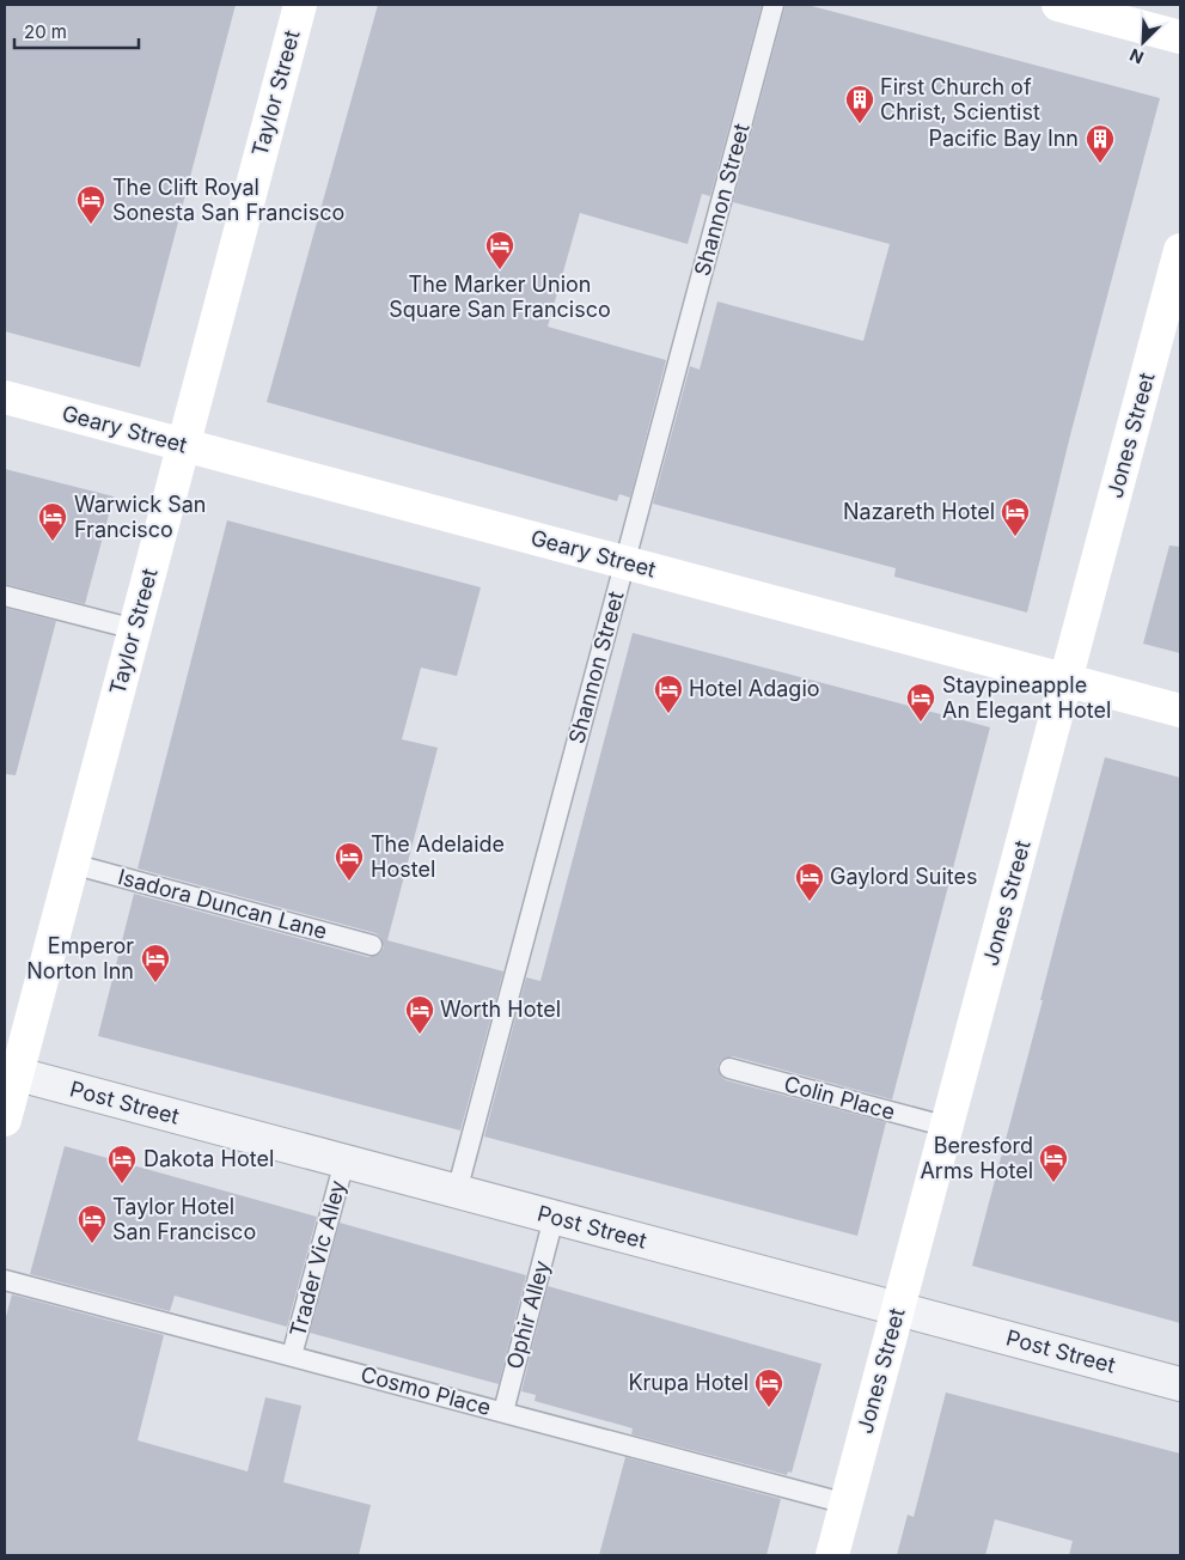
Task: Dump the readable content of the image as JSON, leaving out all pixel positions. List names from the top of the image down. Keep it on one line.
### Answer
{"streets":{"main road":["Taylor Street","Geary Street","Jones Street"],"street":["Post Street"],"lane":["Shannon Street","Isadora Duncan Lane","Colin Place","Trader Vic Alley","Ophir Alley","Cosmo Place"]},"crossings":[["Taylor Street","Geary Street"],["Taylor Street","Isadora Duncan Lane"],["Taylor Street","Post Street"],["Shannon Street","Geary Street"],["Shannon Street","Post Street"],["Geary Street","Jones Street"],["Jones Street","Colin Place"],["Jones Street","Post Street"],["Jones Street","Cosmo Place"],["Post Street","Trader Vic Alley"],["Post Street","Ophir Alley"],["Trader Vic Alley","Cosmo Place"],["Ophir Alley","Cosmo Place"]],"places":{"building":["First Church of Christ, Scientist","Pacific Bay Inn"],"hotel":["The Clift Royal Sonesta San Francisco","The Marker Union Square San Francisco","Nazareth Hotel","Warwick San Francisco","Hotel Adagio","Staypineapple An Elegant Hotel","The Adelaide Hostel","Gaylord Suites","Emperor Norton Inn","Worth Hotel","Beresford Arms Hotel","Dakota Hotel","Taylor Hotel San Francisco","Krupa Hotel"]},"scale_bar":"20 m","north":"bottom left"}
